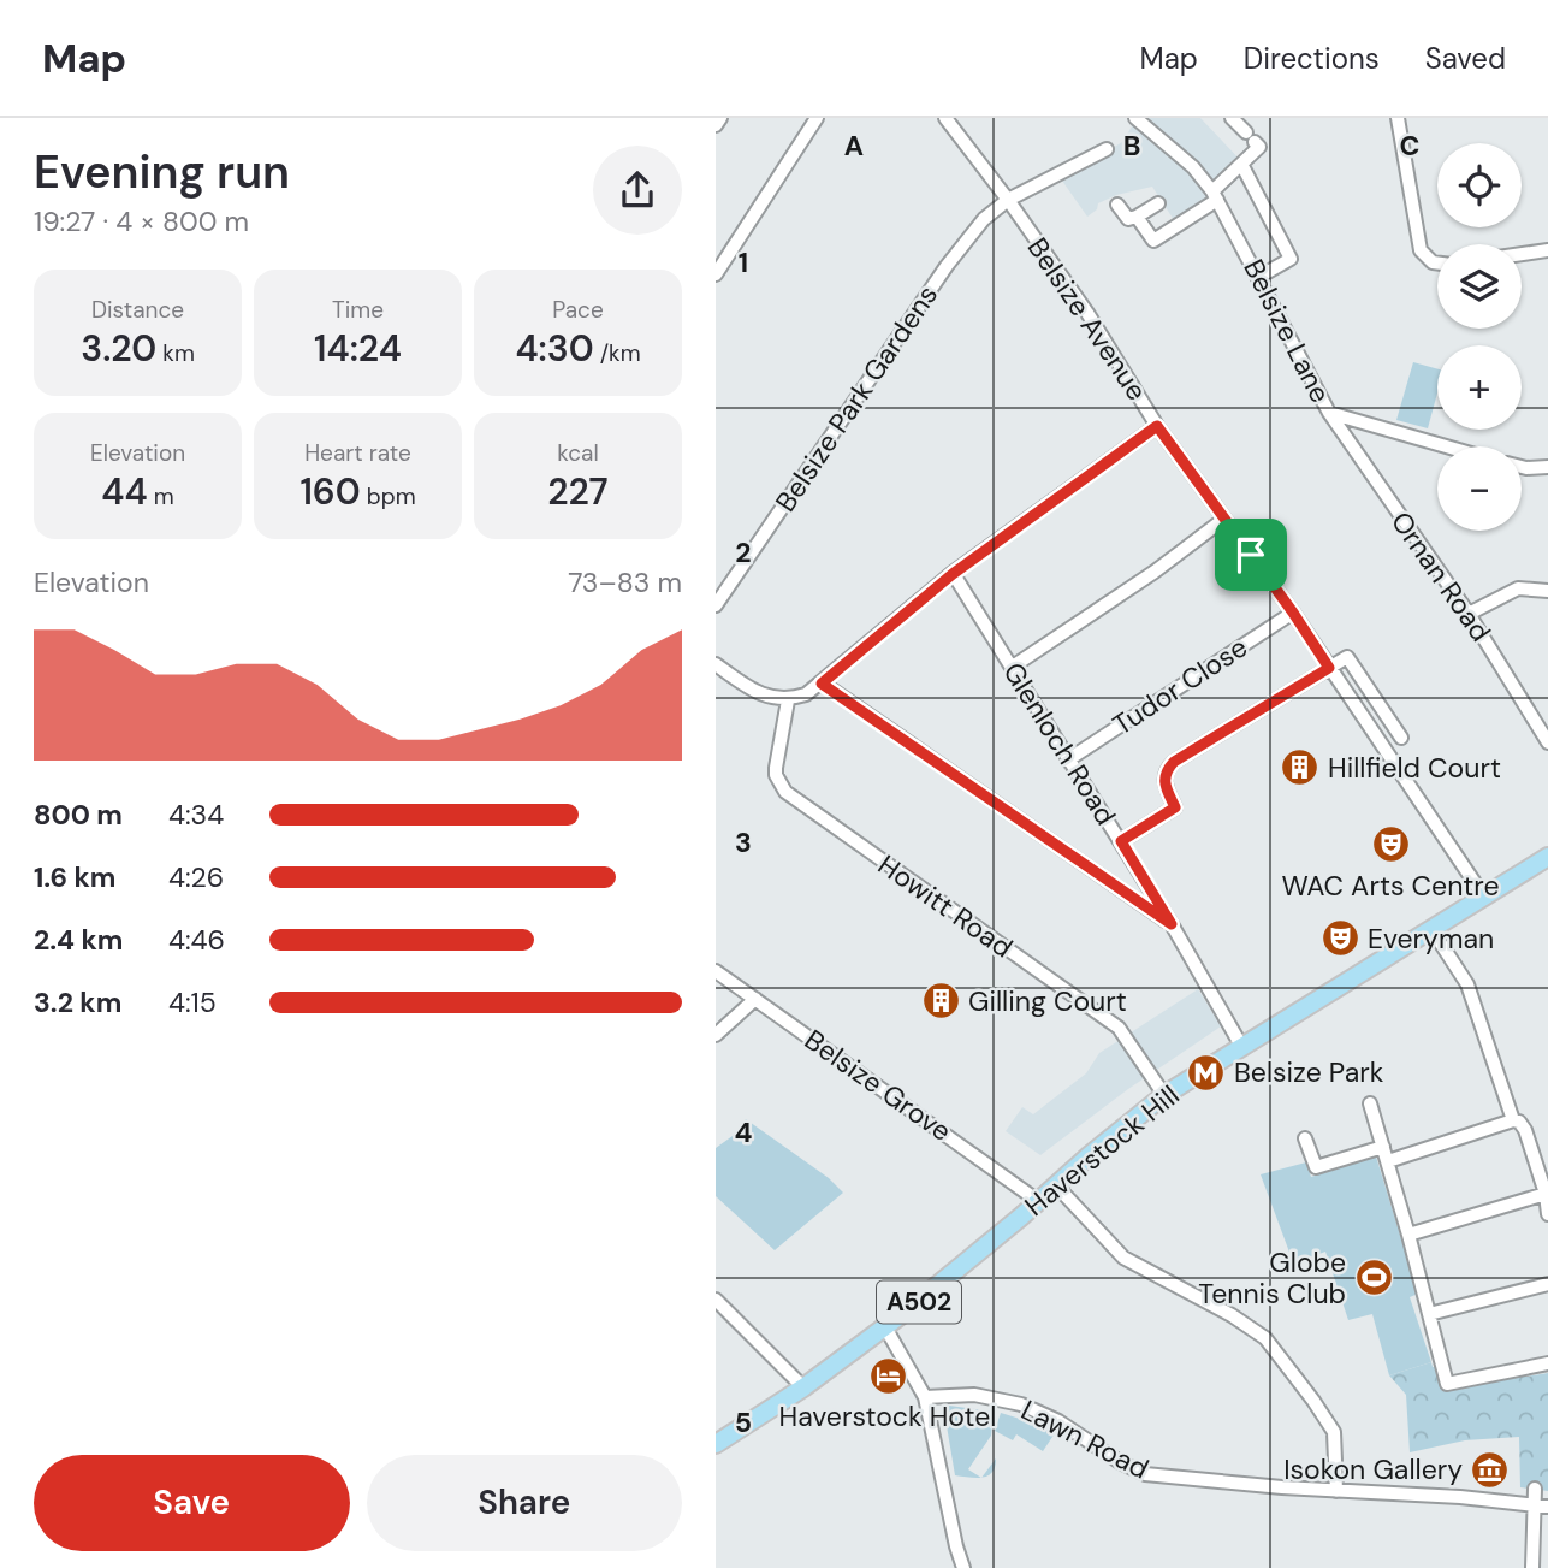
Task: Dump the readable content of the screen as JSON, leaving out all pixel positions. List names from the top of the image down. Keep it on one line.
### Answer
{"streets":{"main road":["Haverstock Hill","A502"],"street":["Belsize Avenue","Belsize Lane","Belsize Park Gardens","Ornan Road","Tudor Close","Glenloch Road","Howitt Road","Belsize Grove","Lawn Road"]},"crossings":[["Belsize Avenue","Belsize Park Gardens"],["Belsize Avenue","Tudor Close"],["Belsize Avenue","Haverstock Hill"],["Belsize Lane","Ornan Road"],["Tudor Close","Glenloch Road"],["Glenloch Road","Haverstock Hill"],["Howitt Road","Haverstock Hill"],["Belsize Grove","Haverstock Hill"]],"places":{"building":["Hillfield Court","Gilling Court"],"theatre":["WAC Arts Centre","Everyman"],"metro station":["Belsize Park"],"sports":["Globe Tennis Club"],"hotel":["Haverstock Hotel"],"museum":["Isokon Gallery"]},"page":{"header":"Map","nav":["Map","Directions","Saved"],"heading":["Evening run","19:27 · 4 × 800 m"],"map_buttons":["+","−"],"stats":[["Distance","3.20 km"],["Time","14:24"],["Pace","4:30 /km"],["Elevation","44 m"],["Heart rate","160 bpm"],["kcal","227"]],"chart":["Elevation","73–83 m"],"list":[{"name":"800 m","note":"4:34"},{"name":"1.6 km","note":"4:26"},{"name":"2.4 km","note":"4:46"},{"name":"3.2 km","note":"4:15"}],"buttons":["Save","Share"]},"grid":{"columns":["A","B","C"],"rows":["1","2","3","4","5"]}}
